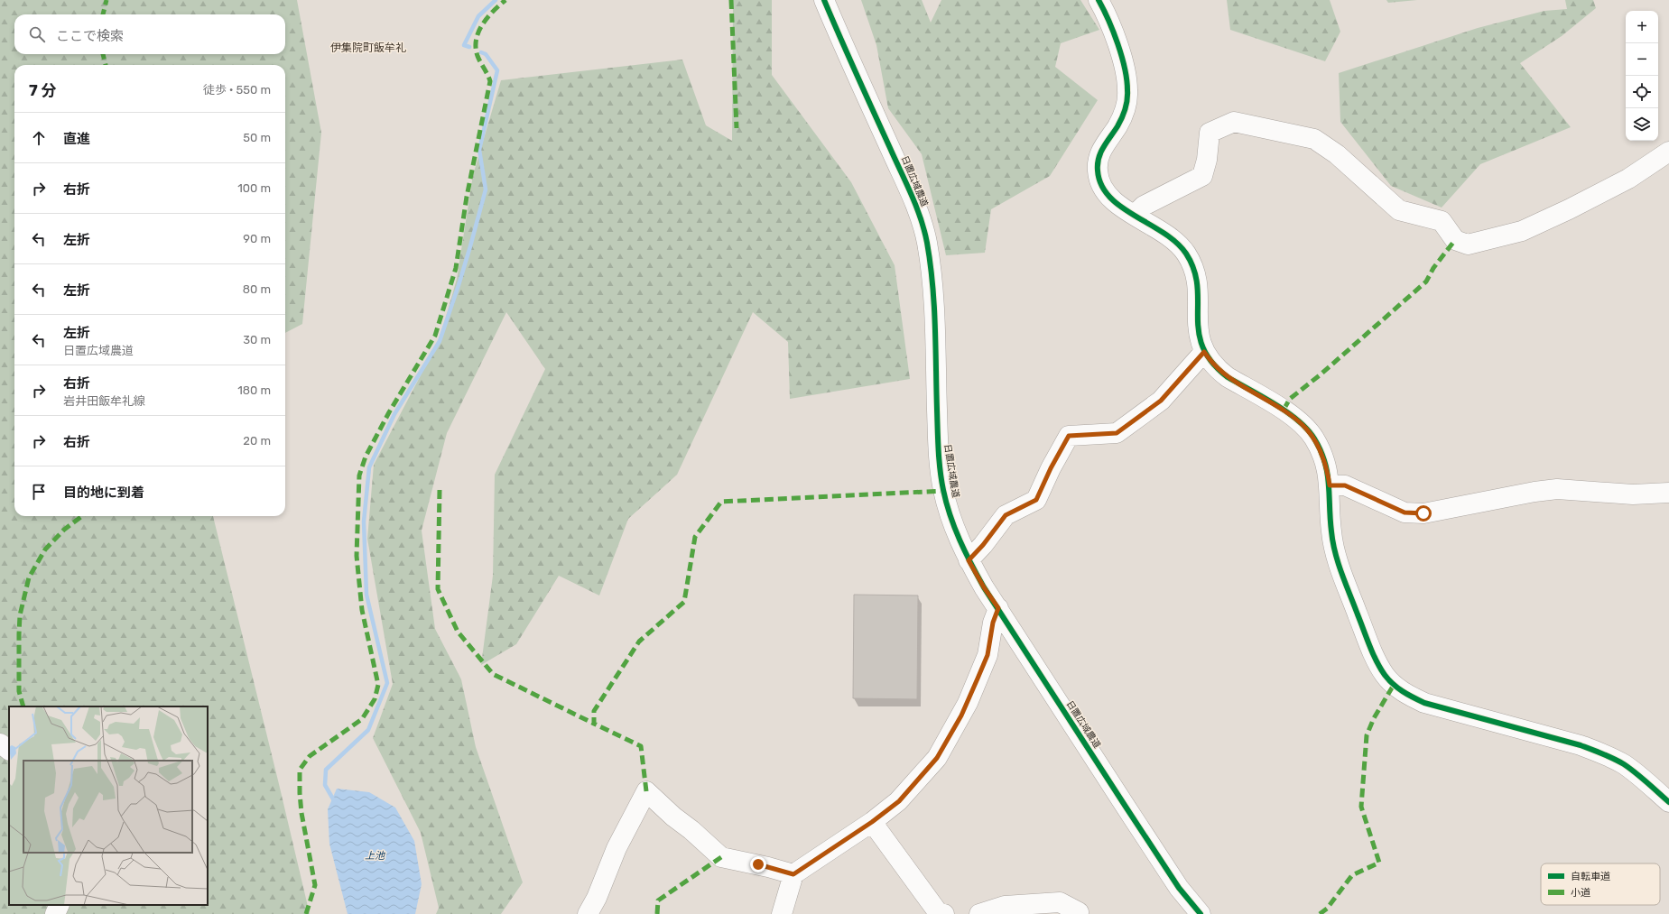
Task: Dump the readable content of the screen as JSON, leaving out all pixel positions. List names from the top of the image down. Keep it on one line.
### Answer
{"streets":{"street":["日置広域農道"]},"districts":["伊集院町飯牟礼"],"water":["上池"],"legend":["自転車道","小道"],"page":{"map_buttons":["+","−"],"search":"ここで検索","heading":["7 分","徒歩 · 550 m"],"list":[["直進","50 m"],["右折","100 m"],["左折","90 m"],["左折","80 m"],["左折","日置広域農道","30 m"],["右折","岩井田飯牟礼線","180 m"],["右折","20 m"],"目的地に到着"]}}
